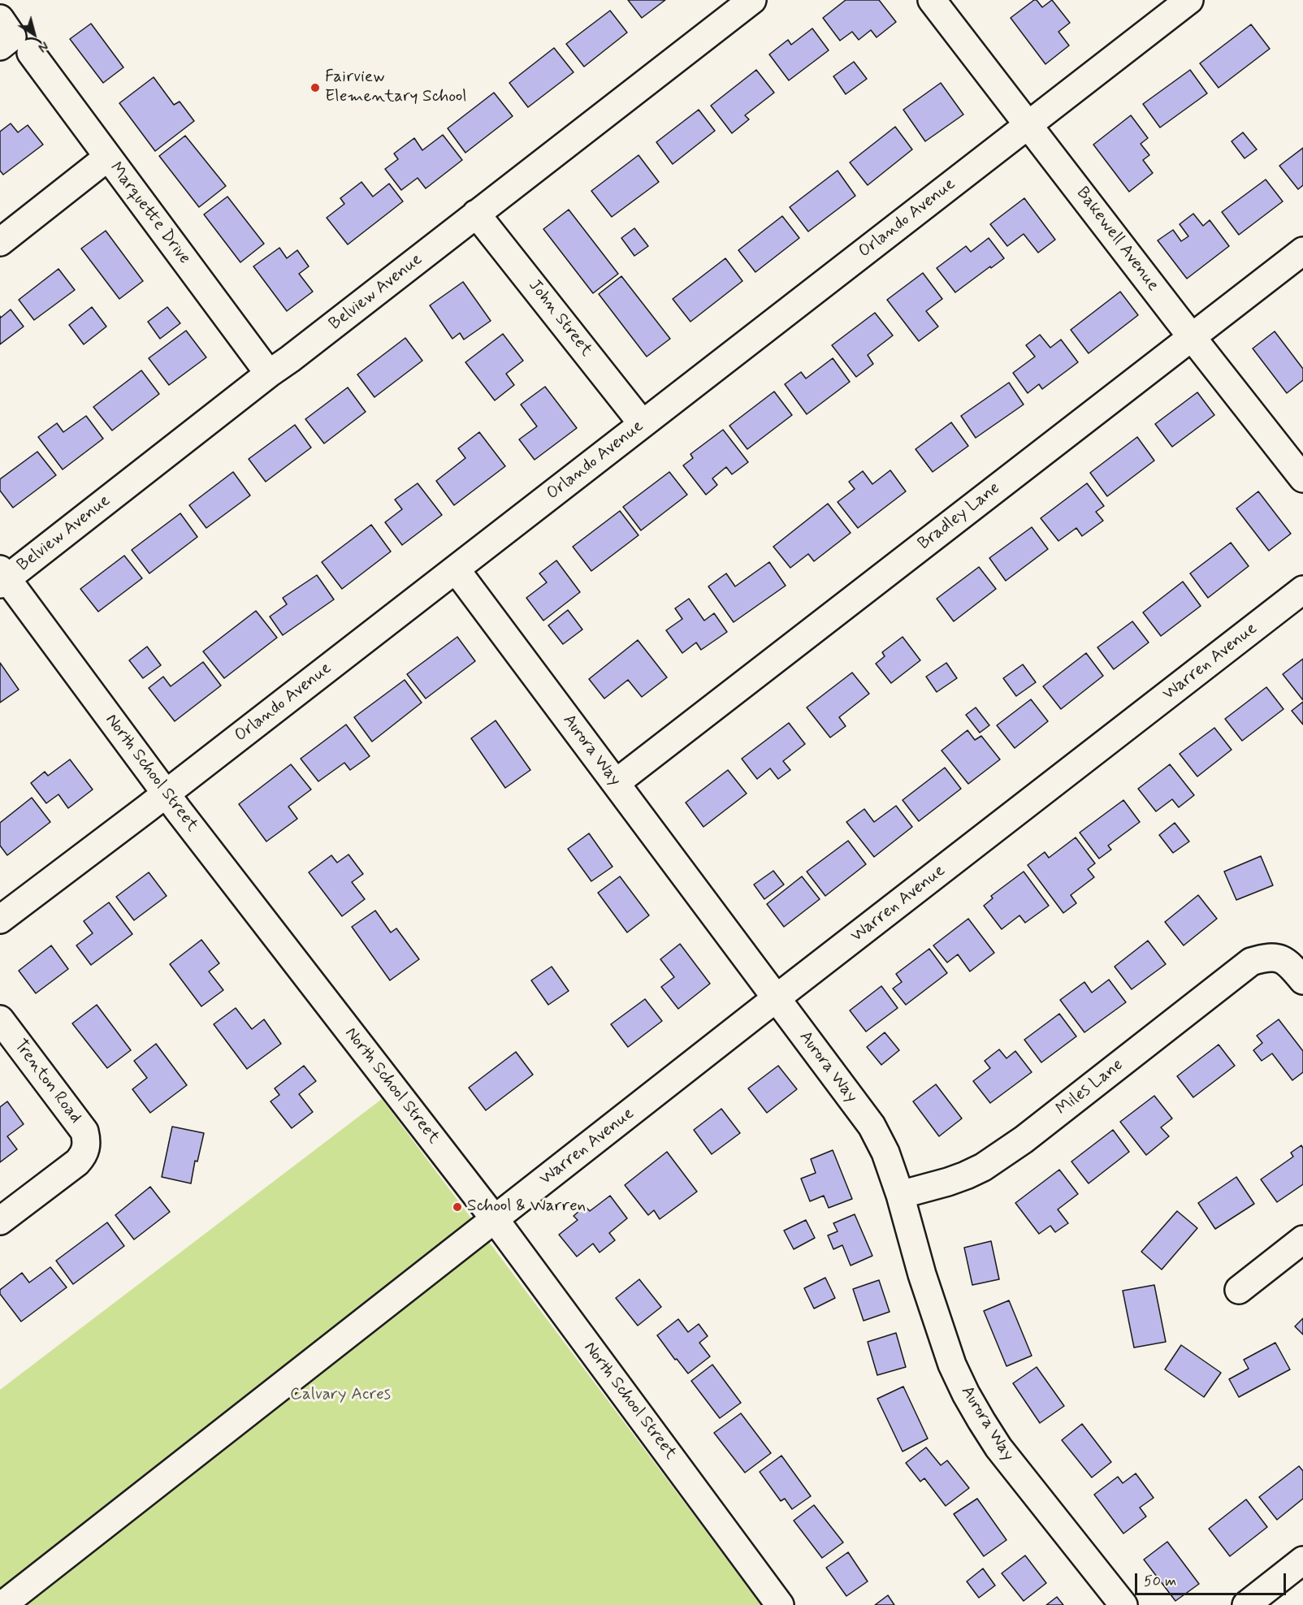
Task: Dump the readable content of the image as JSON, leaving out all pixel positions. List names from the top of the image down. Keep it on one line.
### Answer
{"streets":{"street":["Marquette Drive","Orlando Avenue","Bakewell Avenue","Belview Avenue","John Street","Bradley Lane","Warren Avenue","Aurora Way","North School Street","Trenton Road","Miles Lane"]},"crossings":[["Marquette Drive","Belview Avenue"],["Orlando Avenue","Bakewell Avenue"],["Orlando Avenue","John Street"],["Orlando Avenue","Aurora Way"],["Orlando Avenue","North School Street"],["Bakewell Avenue","Bradley Lane"],["Belview Avenue","John Street"],["Belview Avenue","North School Street"],["Bradley Lane","Aurora Way"],["Warren Avenue","Aurora Way"],["Warren Avenue","North School Street"],["Aurora Way","Miles Lane"]],"parks":["Calvary Acres"],"places":["Fairview Elementary School","School & Warren"],"scale_bar":"50 m","north":"bottom right"}
